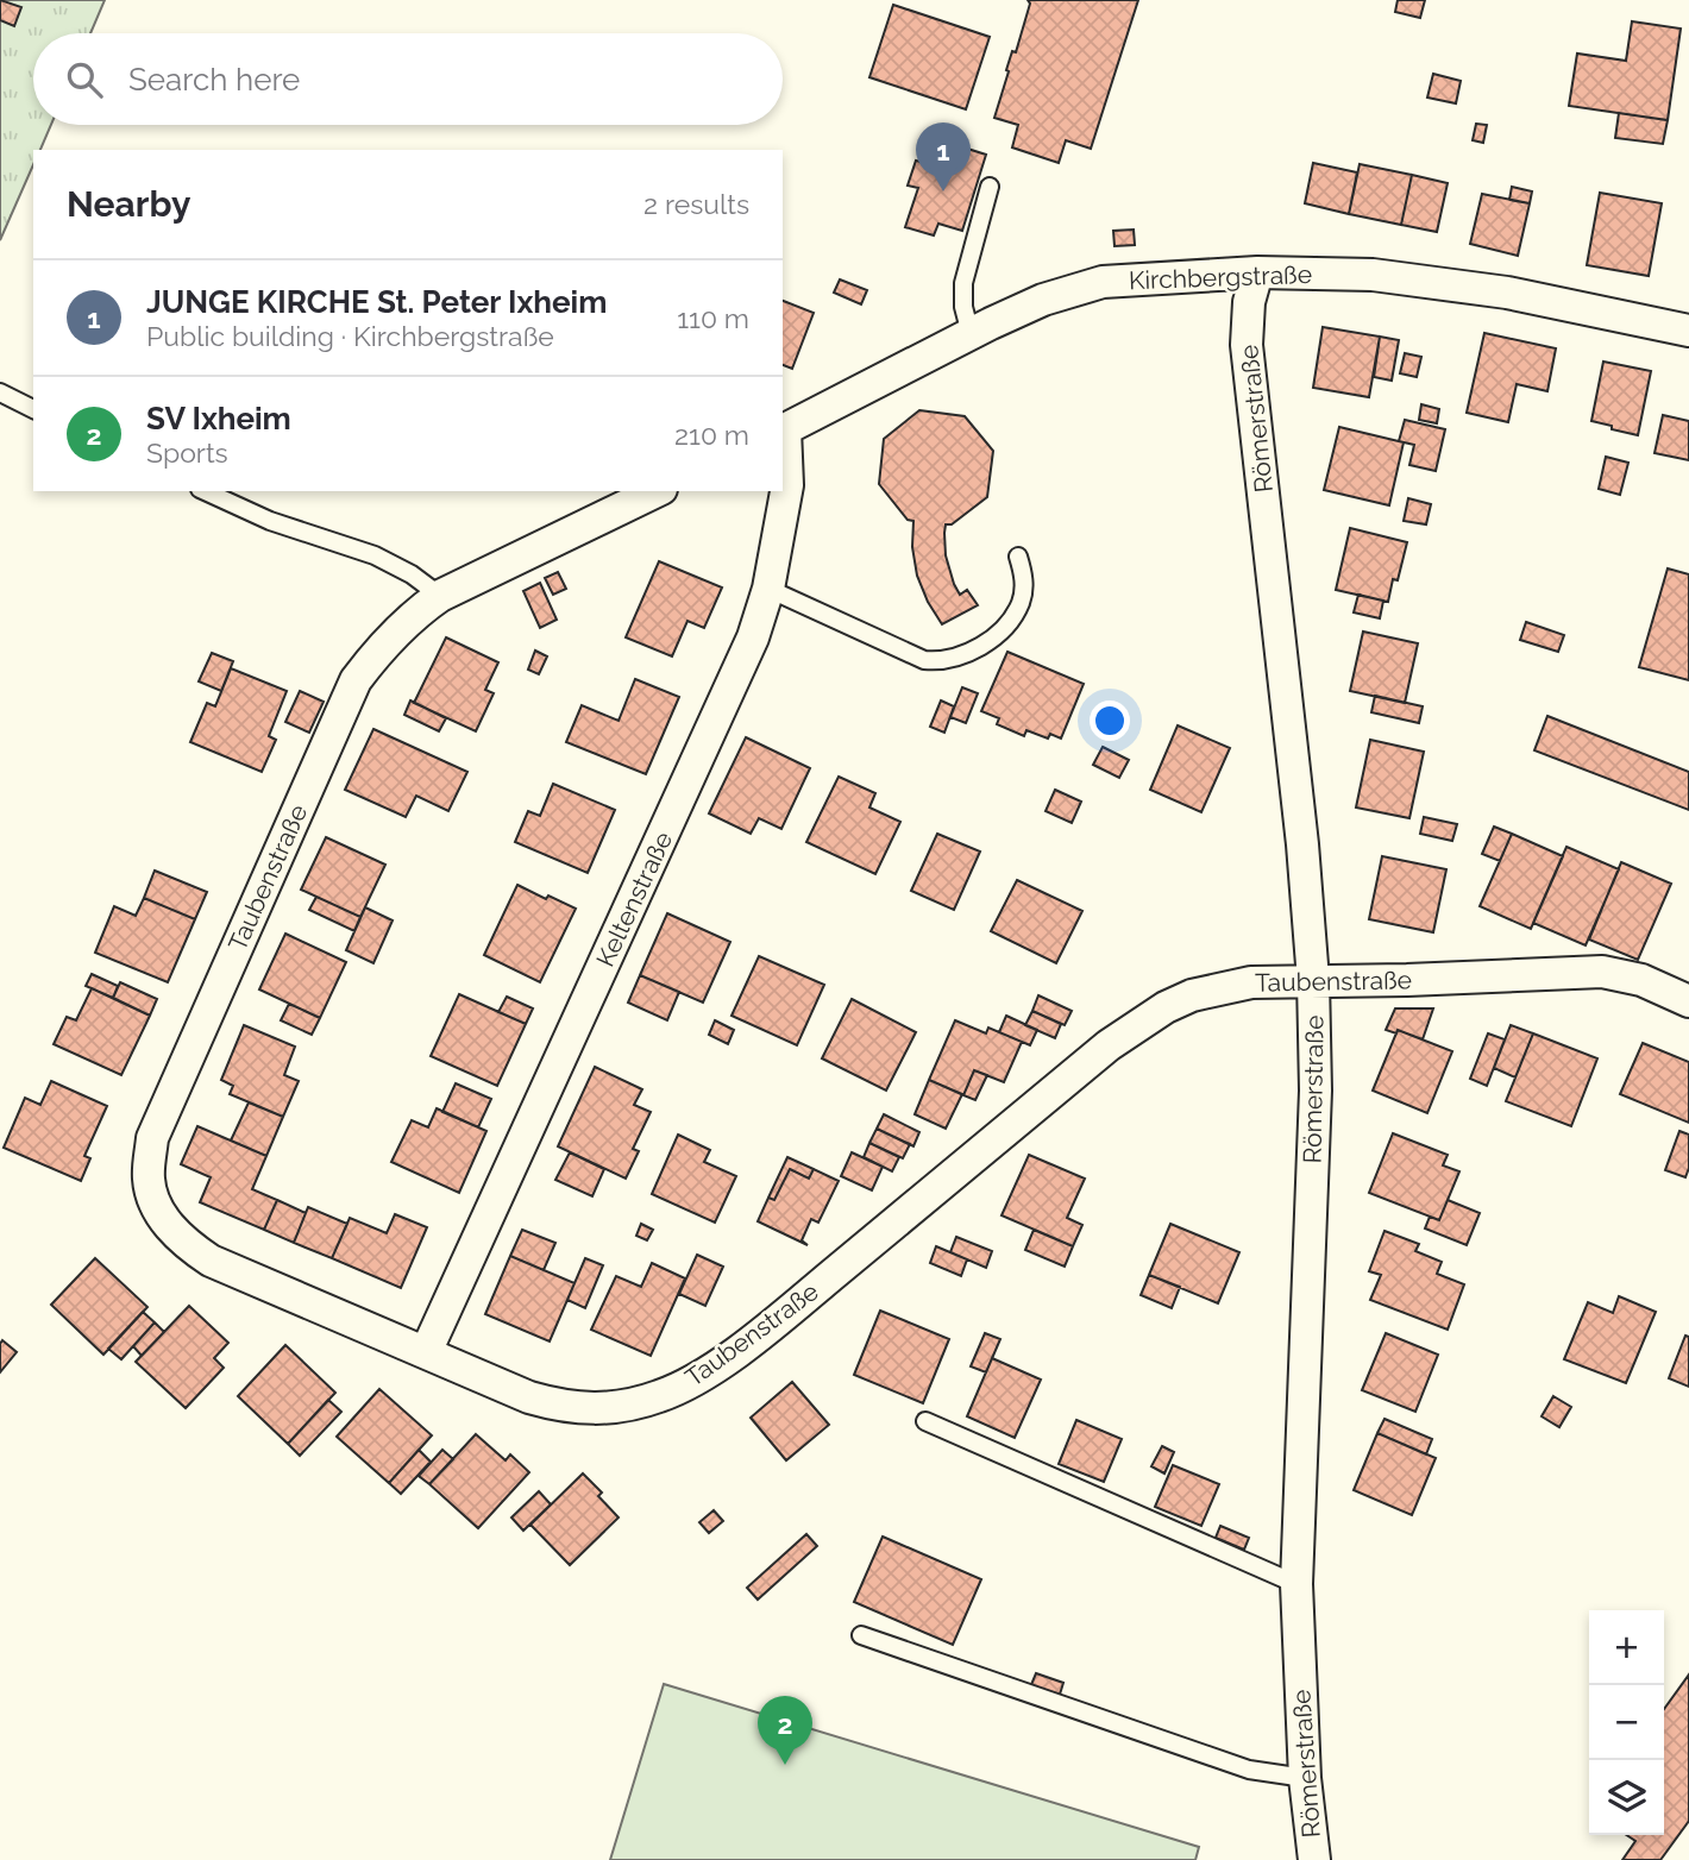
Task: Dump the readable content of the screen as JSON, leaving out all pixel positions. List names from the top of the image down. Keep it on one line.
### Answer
{"streets":{"street":["Kirchbergstraße","Römerstraße","Taubenstraße","Keltenstraße"]},"crossings":[["Kirchbergstraße","Römerstraße"],["Kirchbergstraße","Keltenstraße"],["Römerstraße","Taubenstraße"],["Taubenstraße","Keltenstraße"]],"page":{"search":"Search here","pins":["1","2"],"heading":["Nearby","2 results"],"list":[{"mark":"1","name":"JUNGE KIRCHE St. Peter Ixheim","note":"Public building · Kirchbergstraße","value":"110 m"},{"mark":"2","name":"SV Ixheim","note":"Sports","value":"210 m"}],"map_buttons":["+","−"]}}
